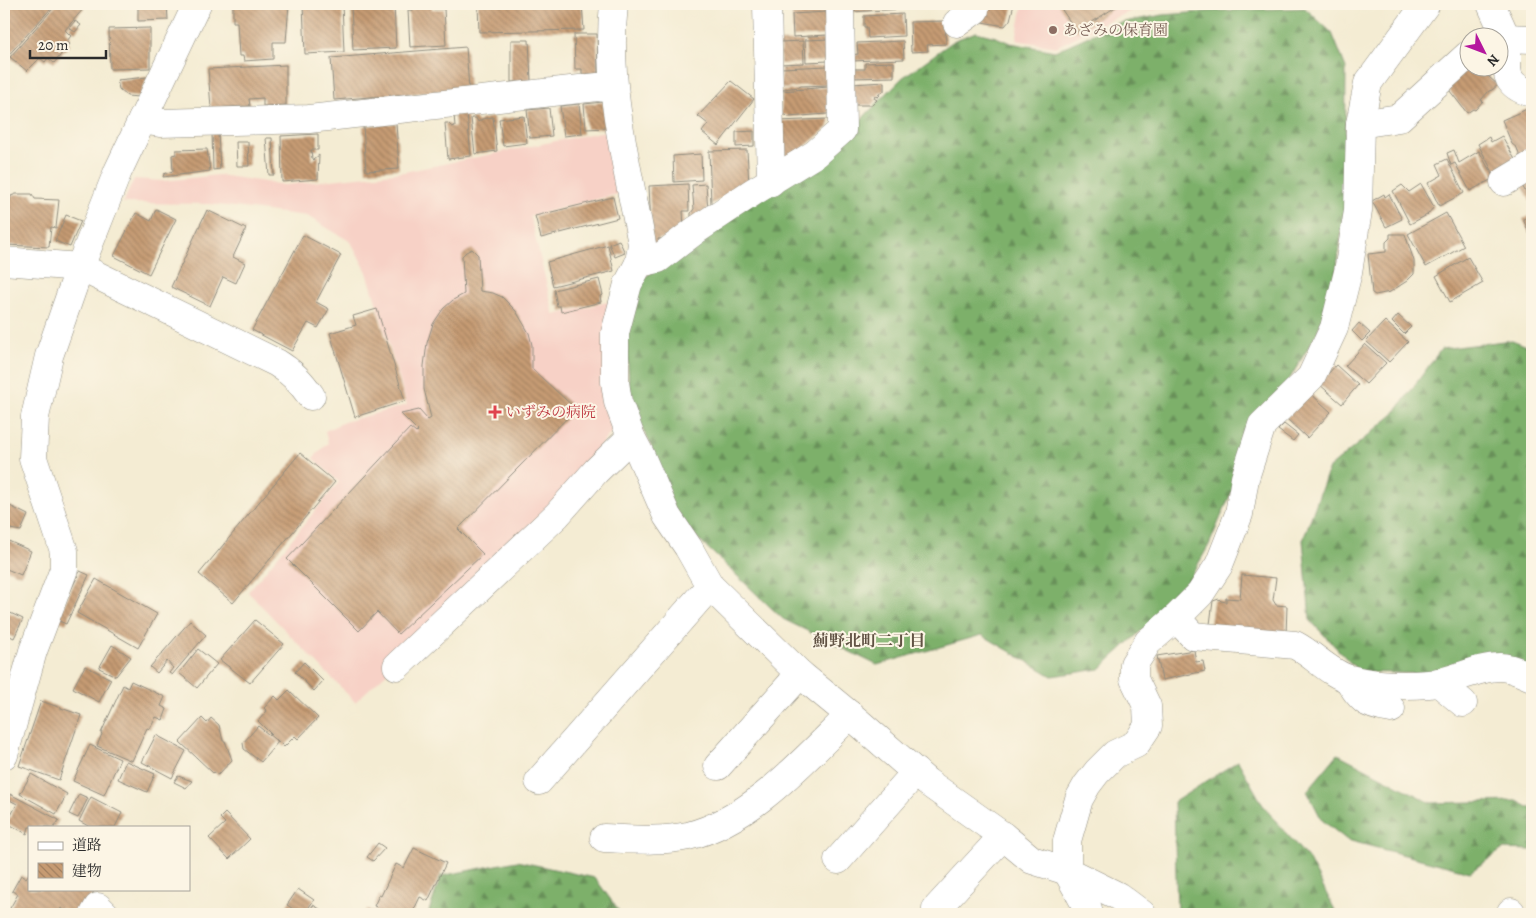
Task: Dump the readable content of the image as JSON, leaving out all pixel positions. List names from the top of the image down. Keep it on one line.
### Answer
{"districts":["薊野北町二丁目"],"places":{"other":["あざみの保育園"],"health":["いずみの病院"]},"legend":["道路","建物"],"scale_bar":"20 m","north":"bottom right"}
